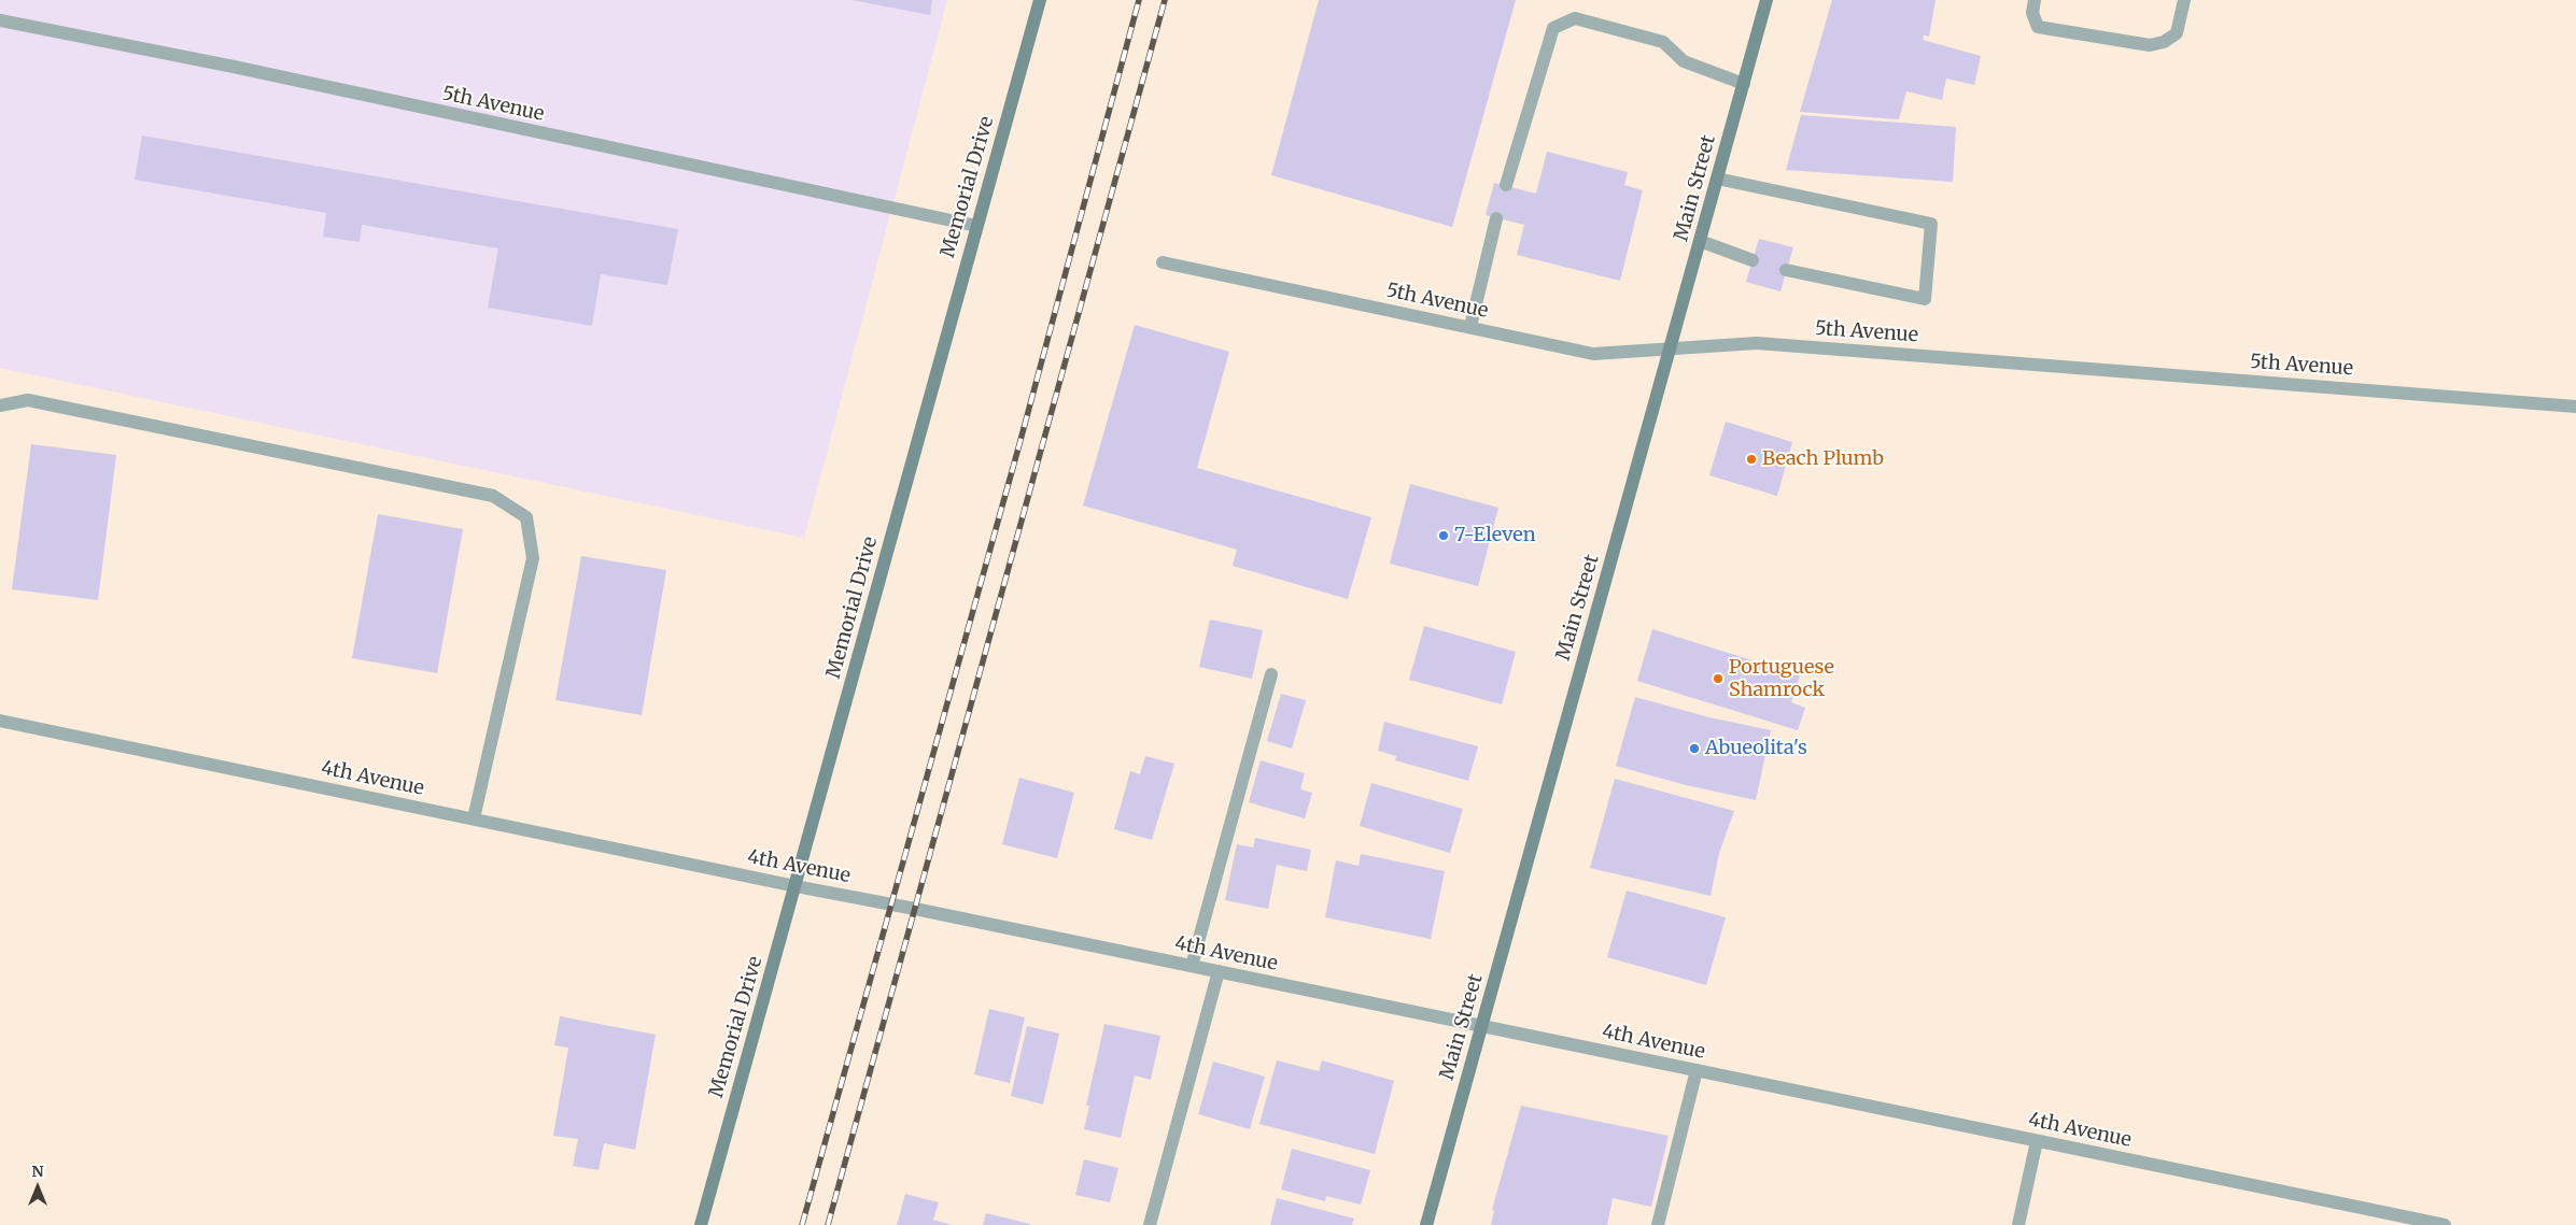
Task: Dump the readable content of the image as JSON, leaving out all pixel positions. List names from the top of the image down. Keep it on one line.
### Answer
{"streets":{"main road":["Memorial Drive","Main Street"],"street":["5th Avenue","4th Avenue"]},"crossings":[["5th Avenue","Memorial Drive"],["5th Avenue","Main Street"],["Memorial Drive","4th Avenue"],["Main Street","4th Avenue"]],"places":["Beach Plumb","7-Eleven","Portuguese Shamrock","Abueolita's"],"north":"top"}
